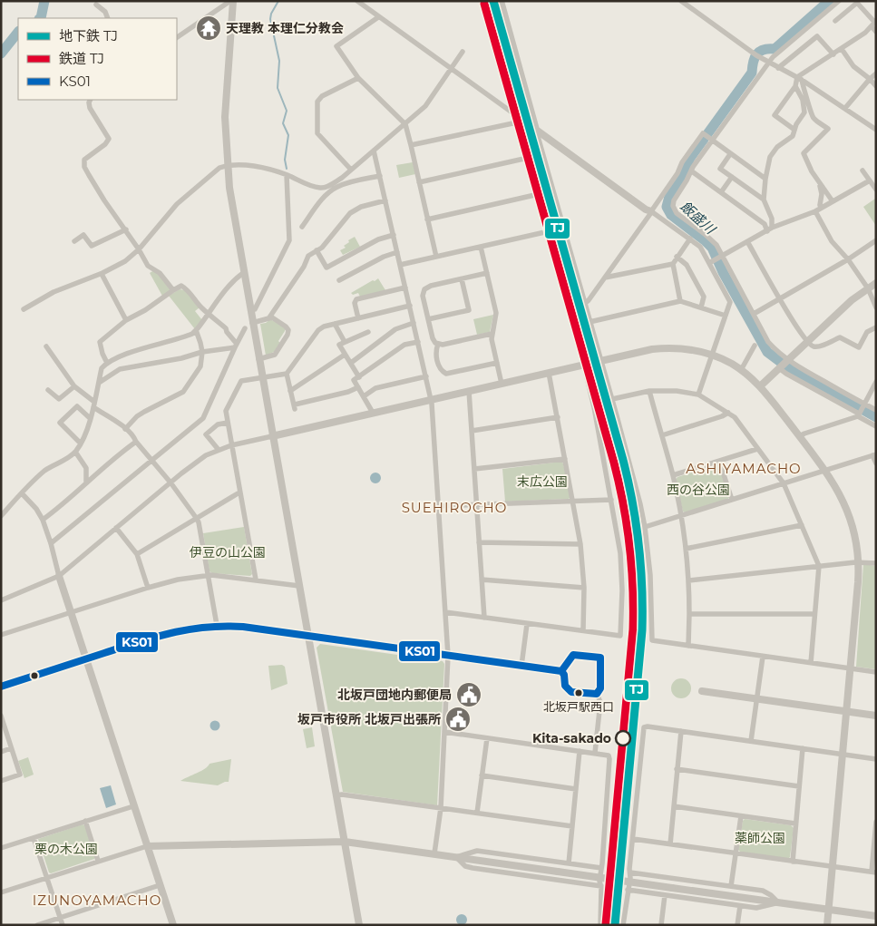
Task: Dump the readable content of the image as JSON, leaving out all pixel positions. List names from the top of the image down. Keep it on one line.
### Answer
{"districts":["ASHIYAMACHO","SUEHIROCHO","IZUNOYAMACHO"],"water":["飯盛川"],"parks":["末広公園","西の谷公園","伊豆の山公園","薬師公園","栗の木公園"],"places":{"temple":["天理教 本理仁分教会"],"other":["北坂戸駅西口","Kita-sakado"],"public building":["北坂戸団地内郵便局","坂戸市役所 北坂戸出張所"]},"lines":["metro line TJ","rail line TJ","transit line KS01"],"legend":["地下鉄 TJ","鉄道 TJ","KS01"]}
